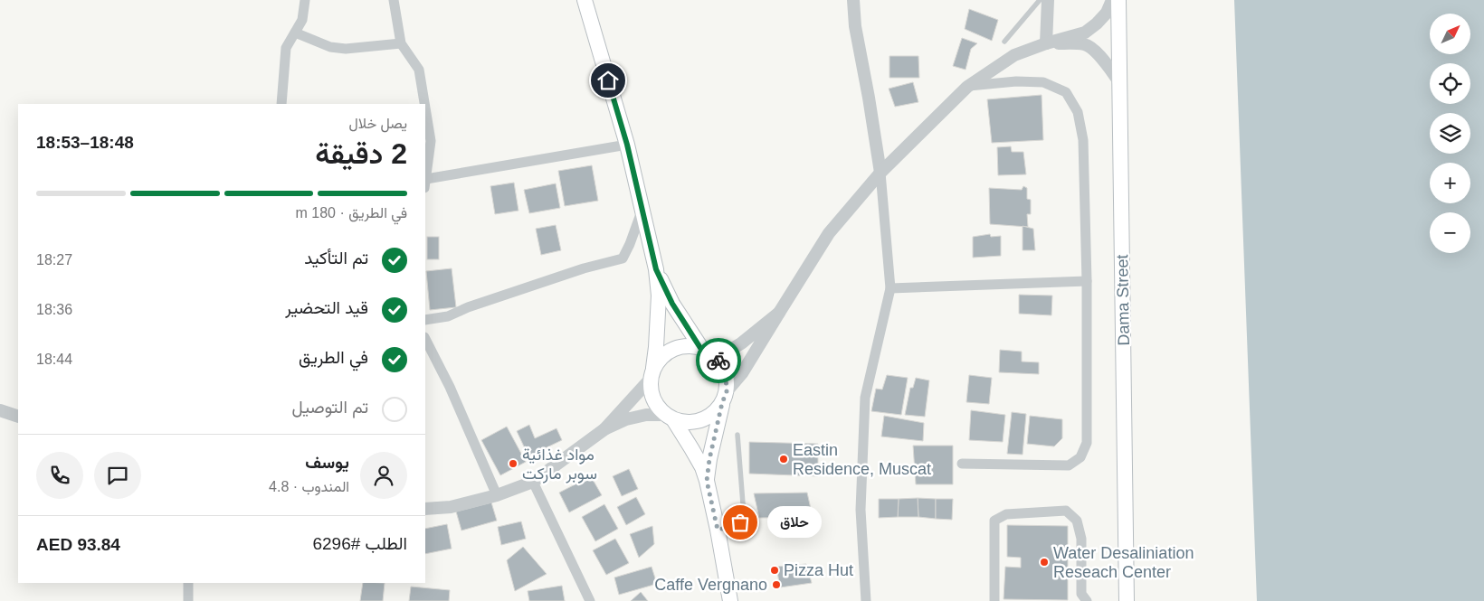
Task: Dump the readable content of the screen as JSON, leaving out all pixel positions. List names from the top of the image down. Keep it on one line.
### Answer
{"streets":{"main road":["Dama Street"]},"places":["Eastin Residence, Muscat","مواد غذائية سوبر ماركت","حلاق","Water Desaliniation Reseach Center","Pizza Hut","Caffe Vergnano"],"north":"top right","page":{"map_buttons":["+","−"],"heading":["2 دقيقة","يصل خلال","18:48–18:53"],"panel":["يوسف","المندوب · 4.8","الطلب #6296","AED 93.84"],"bar":"في الطريق · 180 m","list":[["تم التأكيد","18:27"],["قيد التحضير","18:36"],["في الطريق","18:44"],"تم التوصيل"],"bubble":"حلاق"}}
